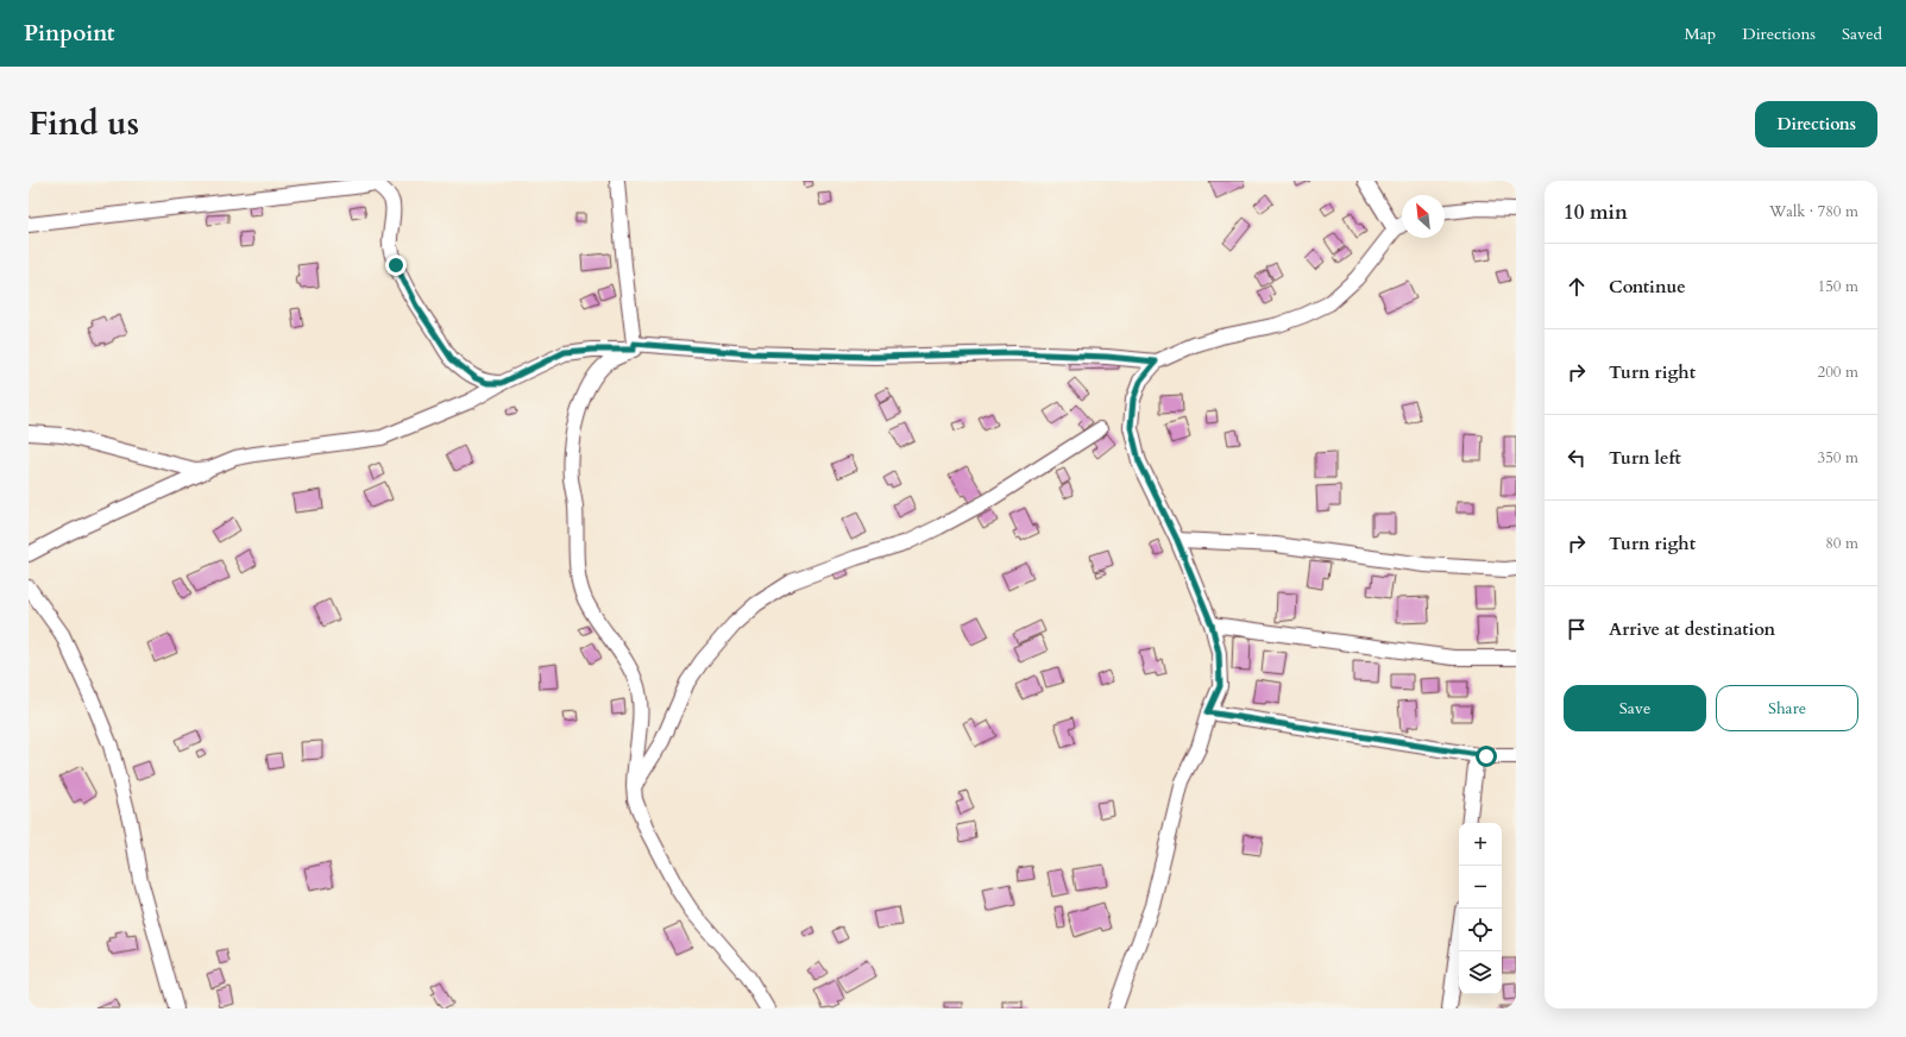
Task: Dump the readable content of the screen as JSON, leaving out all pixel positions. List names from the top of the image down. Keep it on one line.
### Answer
{"north":"top left","page":{"header":"Pinpoint","nav":["Map","Directions","Saved"],"title":"Find us","buttons":["Directions",["Save","Share"]],"heading":["10 min","Walk · 780 m"],"list":[["Continue","150 m"],["Turn right","200 m"],["Turn left","350 m"],["Turn right","80 m"],"Arrive at destination"],"map_buttons":["+","−"]}}
